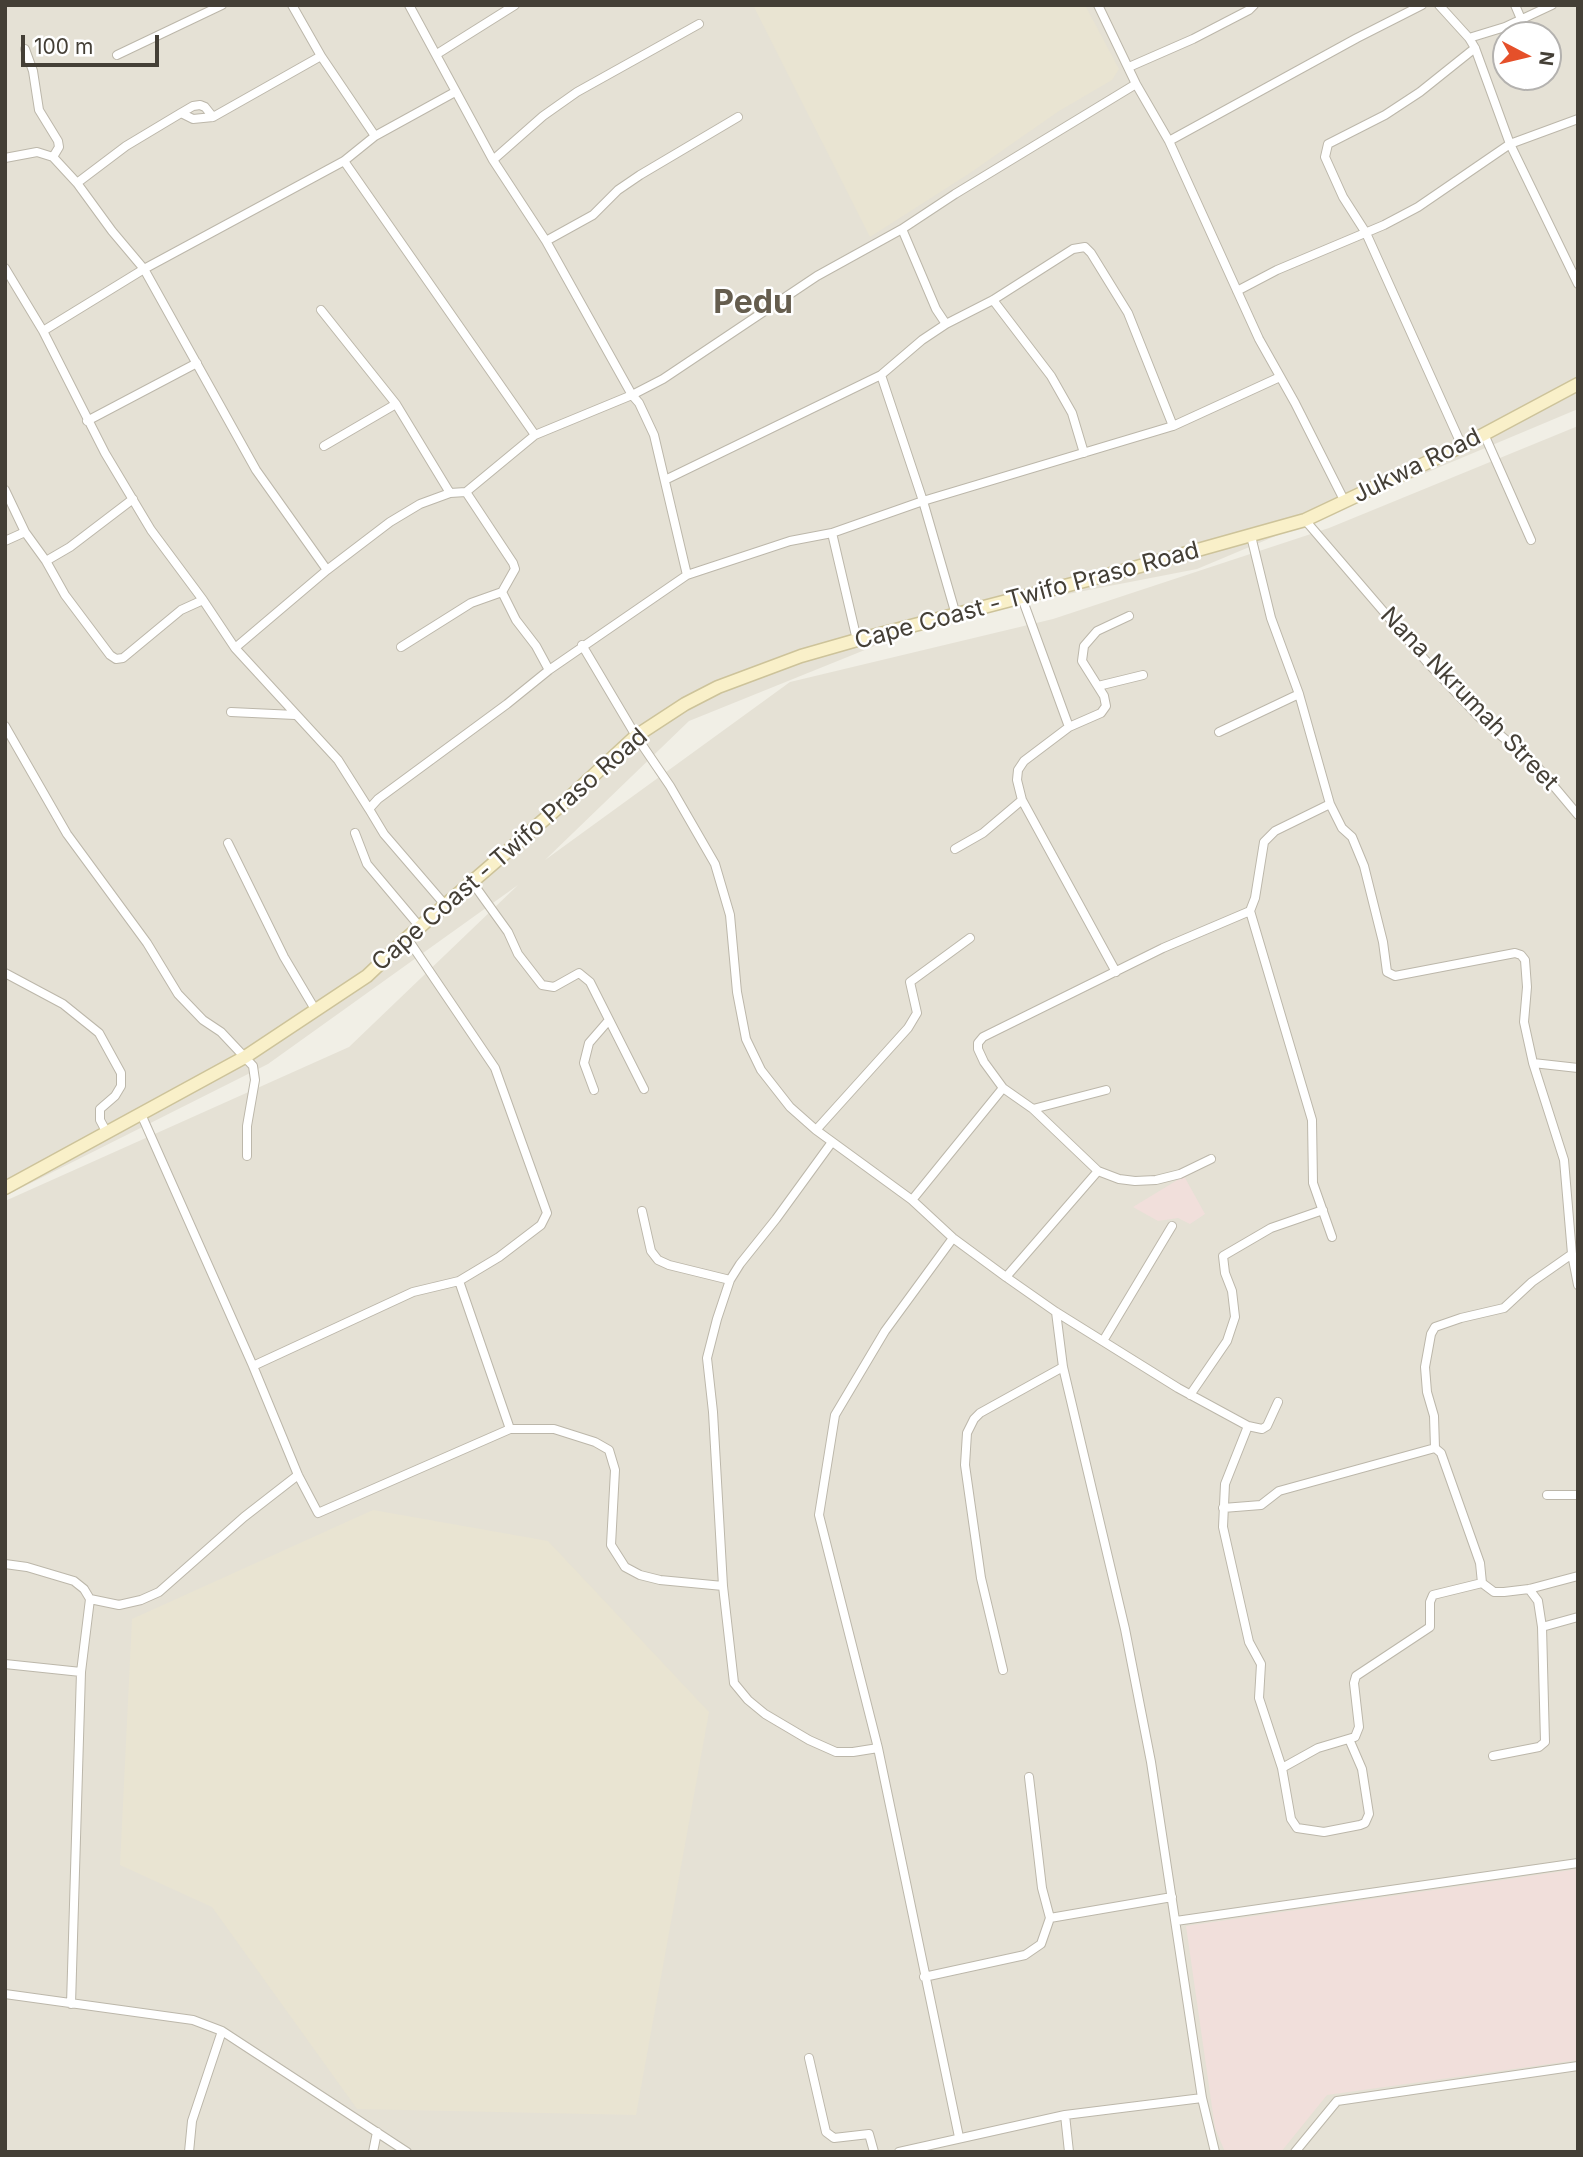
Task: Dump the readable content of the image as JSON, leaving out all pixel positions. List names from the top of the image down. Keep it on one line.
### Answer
{"streets":{"main road":["Jukwa Road","Cape Coast - Twifo Praso Road"],"street":["Nana Nkrumah Street"]},"crossings":[["Jukwa Road","Cape Coast - Twifo Praso Road"],["Jukwa Road","Nana Nkrumah Street"]],"districts":["Pedu"],"scale_bar":"100 m","north":"right"}
